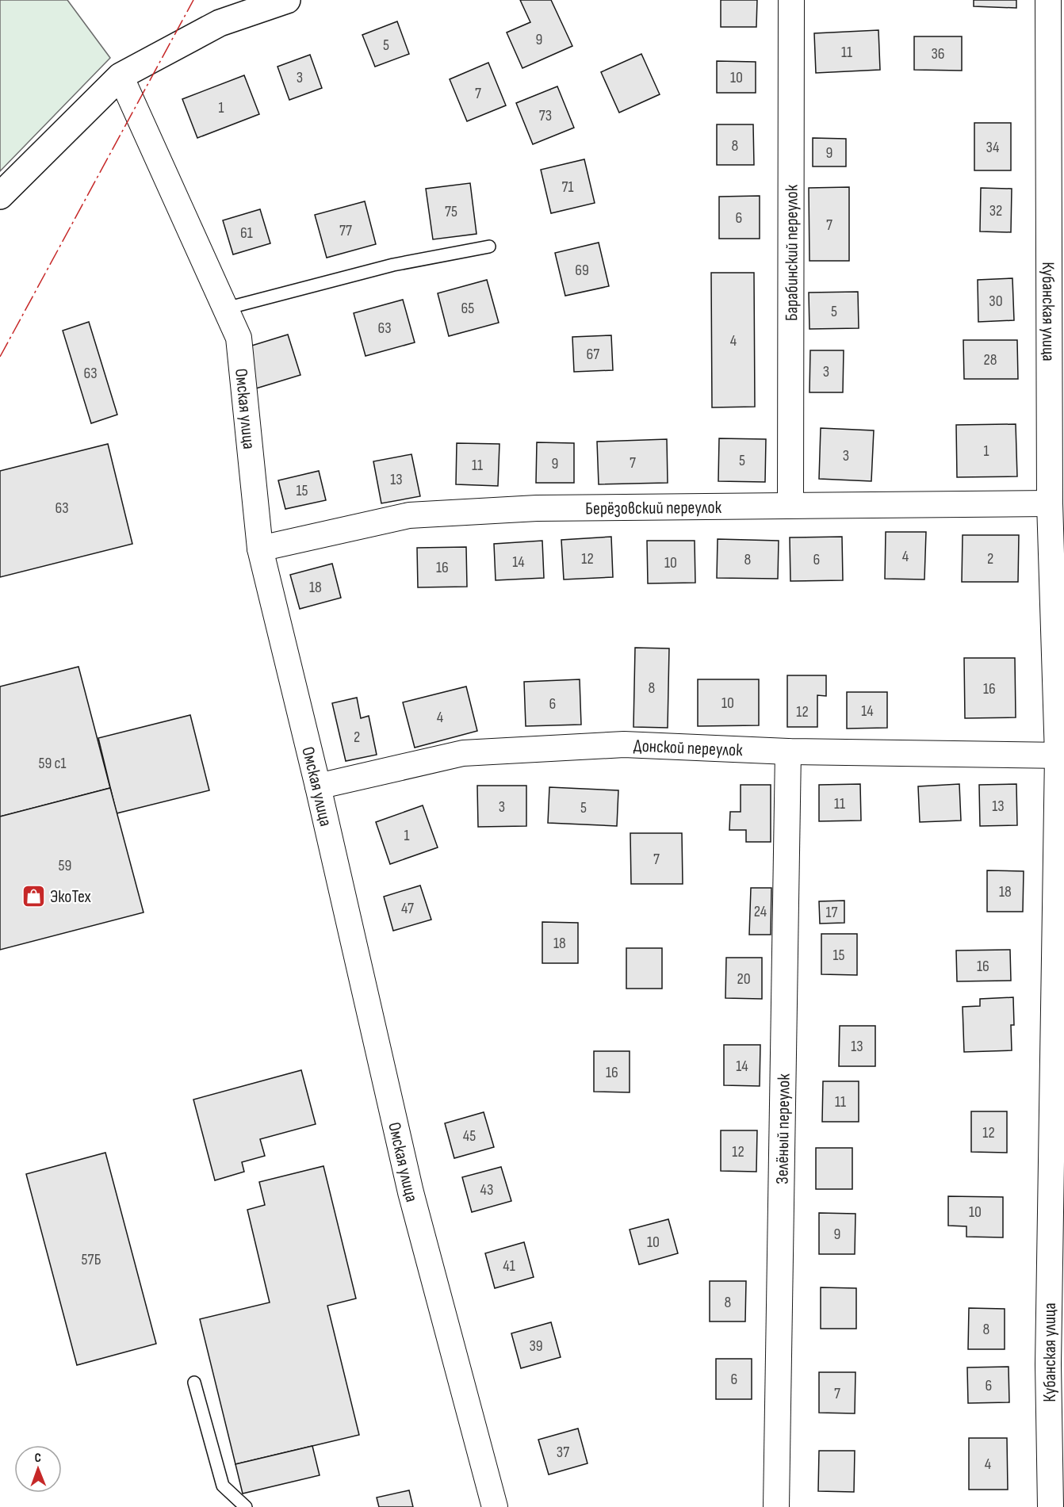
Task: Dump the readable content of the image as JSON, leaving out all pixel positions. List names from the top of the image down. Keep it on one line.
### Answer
{"streets":{"street":["Барабинский переулок","Кубанская улица","Омская улица","Берёзовский переулок","Донской переулок","Зелёный переулок"]},"crossings":[["Барабинский переулок","Берёзовский переулок"],["Кубанская улица","Берёзовский переулок"],["Кубанская улица","Донской переулок"],["Омская улица","Берёзовский переулок"],["Омская улица","Донской переулок"],["Донской переулок","Зелёный переулок"]],"places":{"shop":["ЭкоТех"]},"house_numbers":["9","5","11","36","3","10","7","1","73","8","34","9","71","32","75","6","7","77","61","69","30","65","5","63","4","67","28","3","63","1","3","5","7","9","11","13","15","63","4","12","2","8","6","14","10","16","18","8","16","10","6","14","12","4","2","59 с1","11","13","3","5","1","7","59","18","47","24","17","18","15","16","20","13","14","16","11","12","45","12","43","10","9","10","57Б","41","8","8","39","6","6","7","37","4"],"north":"top"}
